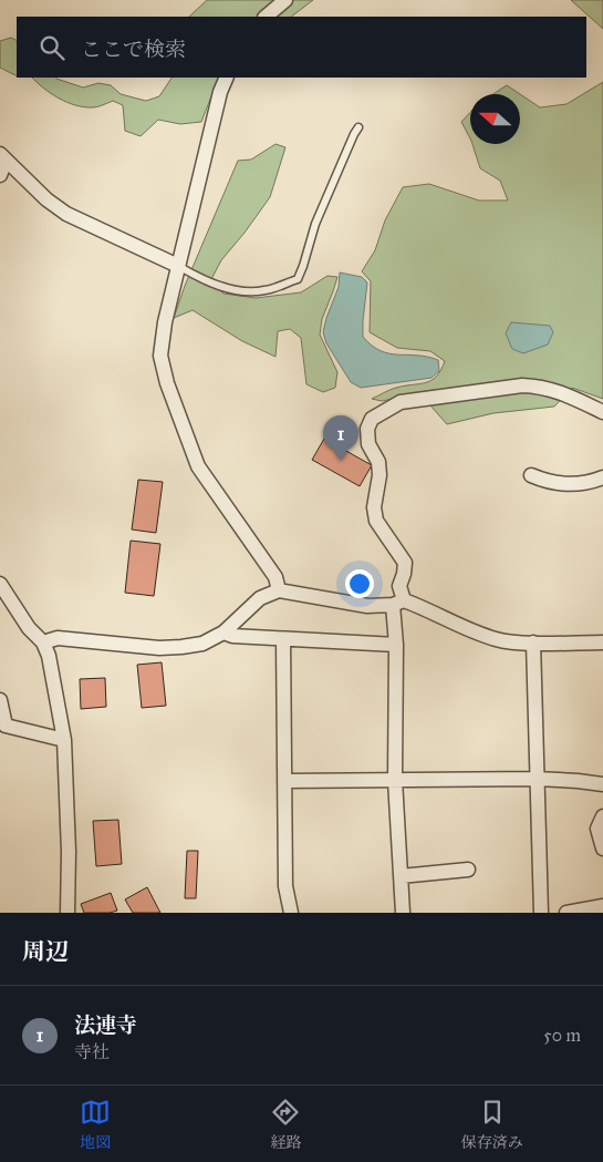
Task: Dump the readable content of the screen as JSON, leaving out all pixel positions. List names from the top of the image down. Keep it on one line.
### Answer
{"north":"left","page":{"search":"ここで検索","pins":"1","heading":"周辺","list":[{"mark":"1","name":"法連寺","note":"寺社","value":"50 m"}],"nav":["地図","経路","保存済み"]}}
